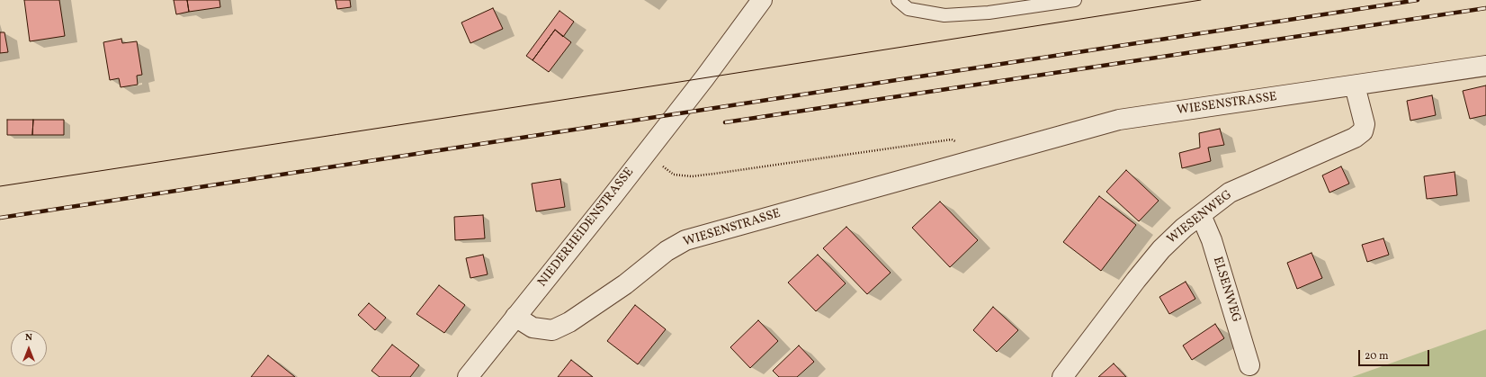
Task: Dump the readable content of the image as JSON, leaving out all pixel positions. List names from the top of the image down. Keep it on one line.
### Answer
{"streets":{"street":["WIESENSTRASSE","WIESENWEG","NIEDERHEIDENSTRASSE","ELSENWEG"]},"crossings":[["WIESENSTRASSE","WIESENWEG"],["WIESENSTRASSE","NIEDERHEIDENSTRASSE"],["WIESENWEG","ELSENWEG"]],"scale_bar":"20 m","north":"top"}
